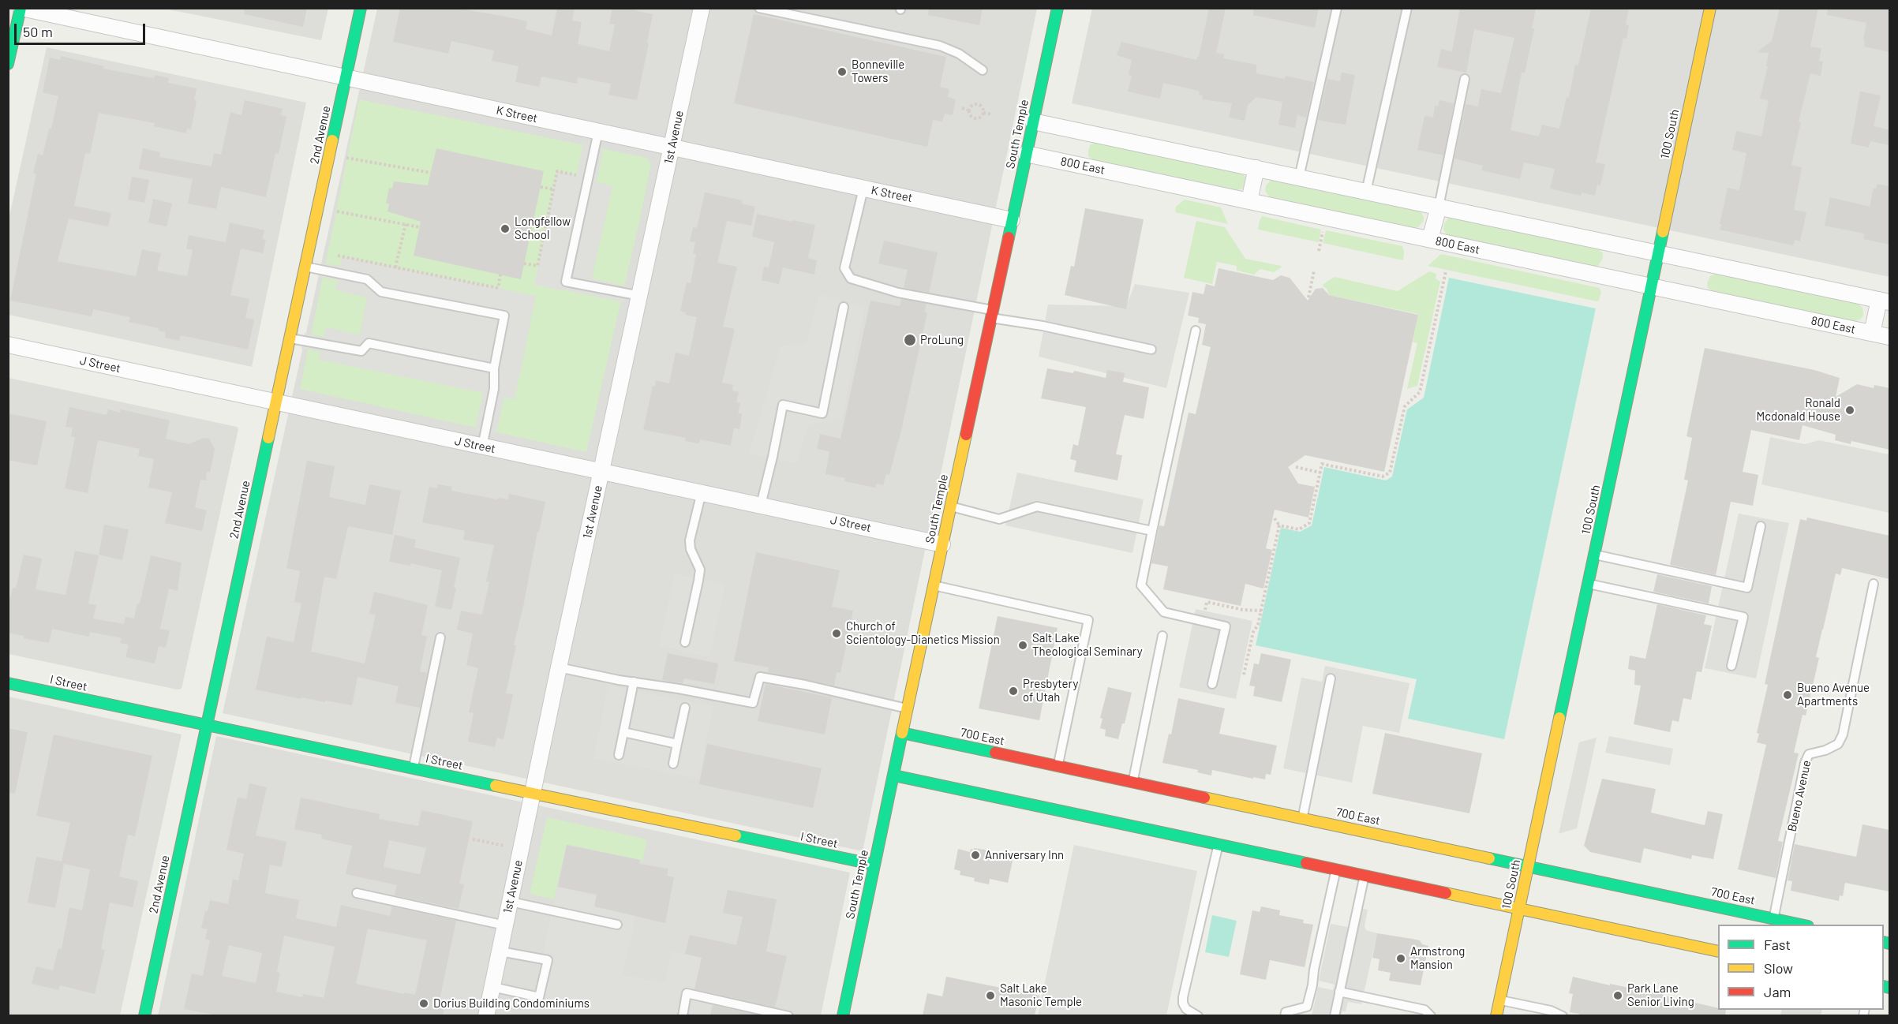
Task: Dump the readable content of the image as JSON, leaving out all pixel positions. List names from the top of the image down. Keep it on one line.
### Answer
{"streets":{"main road":["South Temple","100 South","2nd Avenue","I Street","700 East"],"street":["K Street","1st Avenue","800 East","J Street"],"lane":["Bueno Avenue"]},"crossings":[["K Street","South Temple"],["K Street","2nd Avenue"],["K Street","1st Avenue"],["South Temple","800 East"],["South Temple","J Street"],["South Temple","I Street"],["South Temple","700 East"],["100 South","800 East"],["100 South","700 East"],["2nd Avenue","J Street"],["2nd Avenue","I Street"],["1st Avenue","J Street"],["1st Avenue","I Street"],["700 East","Bueno Avenue"]],"places":["Bonneville Towers","Longfellow School","ProLung","Ronald Mcdonald House","Church of Scientology-Dianetics Mission","Salt Lake Theological Seminary","Presbytery of Utah","Bueno Avenue Apartments","Anniversary Inn","Armstrong Mansion","Salt Lake Masonic Temple","Park Lane Senior Living","Dorius Building Condominiums"],"legend":["Fast","Slow","Jam"],"scale_bar":"50 m"}
